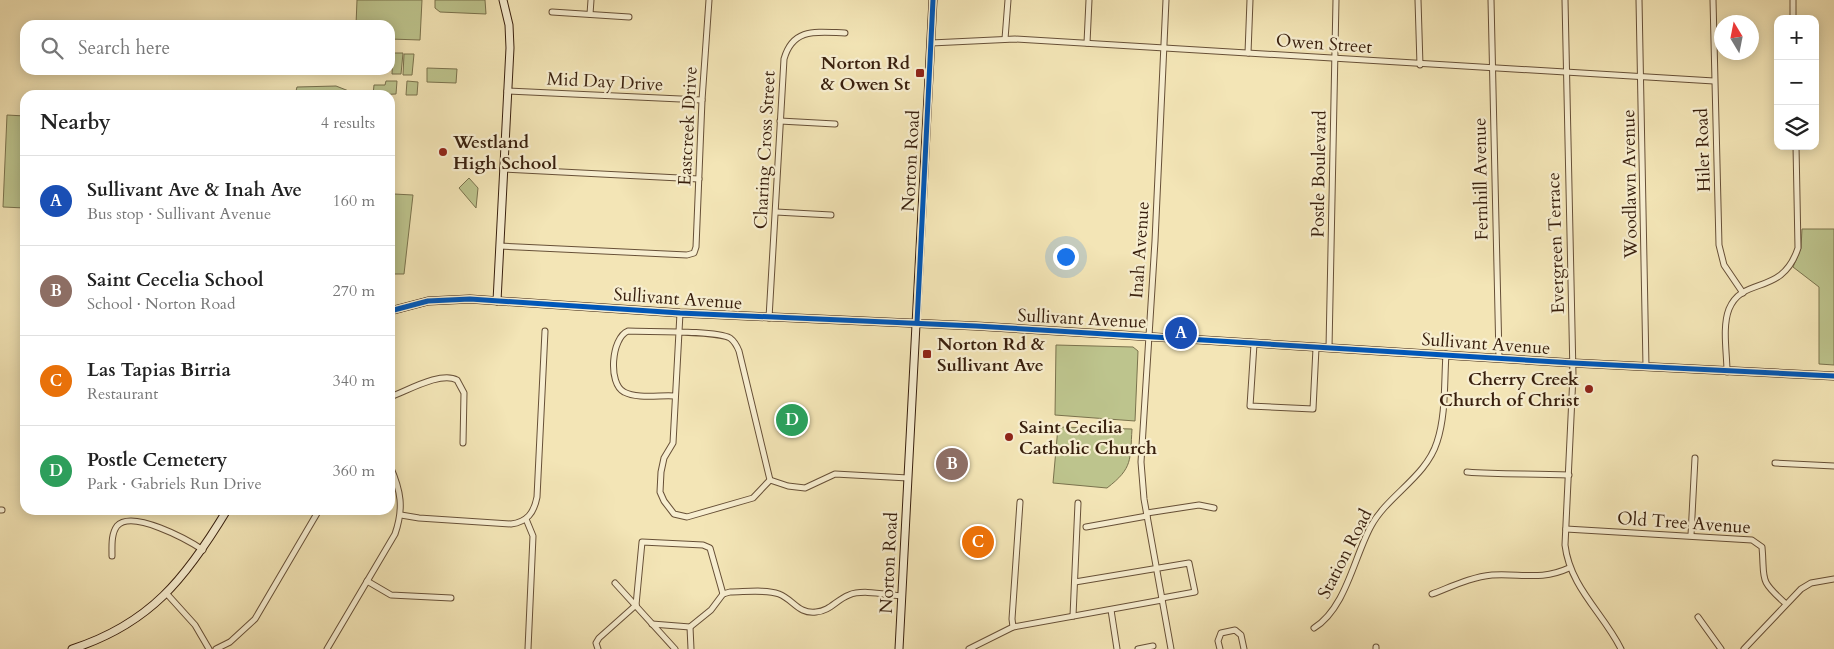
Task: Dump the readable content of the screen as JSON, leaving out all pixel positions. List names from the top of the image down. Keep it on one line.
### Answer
{"streets":{"street":["Owen Street","Mid Day Drive","Eastcreek Drive","Charing Cross Street","Hiler Road","Norton Road","Postle Boulevard","Fernhill Avenue","Woodlawn Avenue","Evergreen Terrace","Inah Avenue","Sullivant Avenue","Old Tree Avenue","Station Road"]},"crossings":[["Owen Street","Hiler Road"],["Owen Street","Norton Road"],["Owen Street","Postle Boulevard"],["Owen Street","Fernhill Avenue"],["Owen Street","Woodlawn Avenue"],["Owen Street","Evergreen Terrace"],["Owen Street","Inah Avenue"],["Mid Day Drive","Eastcreek Drive"],["Charing Cross Street","Sullivant Avenue"],["Norton Road","Sullivant Avenue"],["Postle Boulevard","Sullivant Avenue"],["Fernhill Avenue","Sullivant Avenue"],["Woodlawn Avenue","Sullivant Avenue"],["Evergreen Terrace","Sullivant Avenue"],["Evergreen Terrace","Old Tree Avenue"],["Inah Avenue","Sullivant Avenue"],["Sullivant Avenue","Station Road"]],"places":{"transit":["Norton Rd & Owen St","Norton Rd & Sullivant Ave"],"other":["Westland High School","Cherry Creek Church of Christ","Saint Cecilia Catholic Church"]},"north":"top","page":{"map_buttons":["+","−"],"search":"Search here","heading":["Nearby","4 results"],"list":[{"mark":"A","name":"Sullivant Ave & Inah Ave","note":"Bus stop · Sullivant Avenue","value":"160 m"},{"mark":"B","name":"Saint Cecelia School","note":"School · Norton Road","value":"270 m"},{"mark":"C","name":"Las Tapias Birria","note":"Restaurant","value":"340 m"},{"mark":"D","name":"Postle Cemetery","note":"Park · Gabriels Run Drive","value":"360 m"}],"pins":["A","D","B","C"]}}
